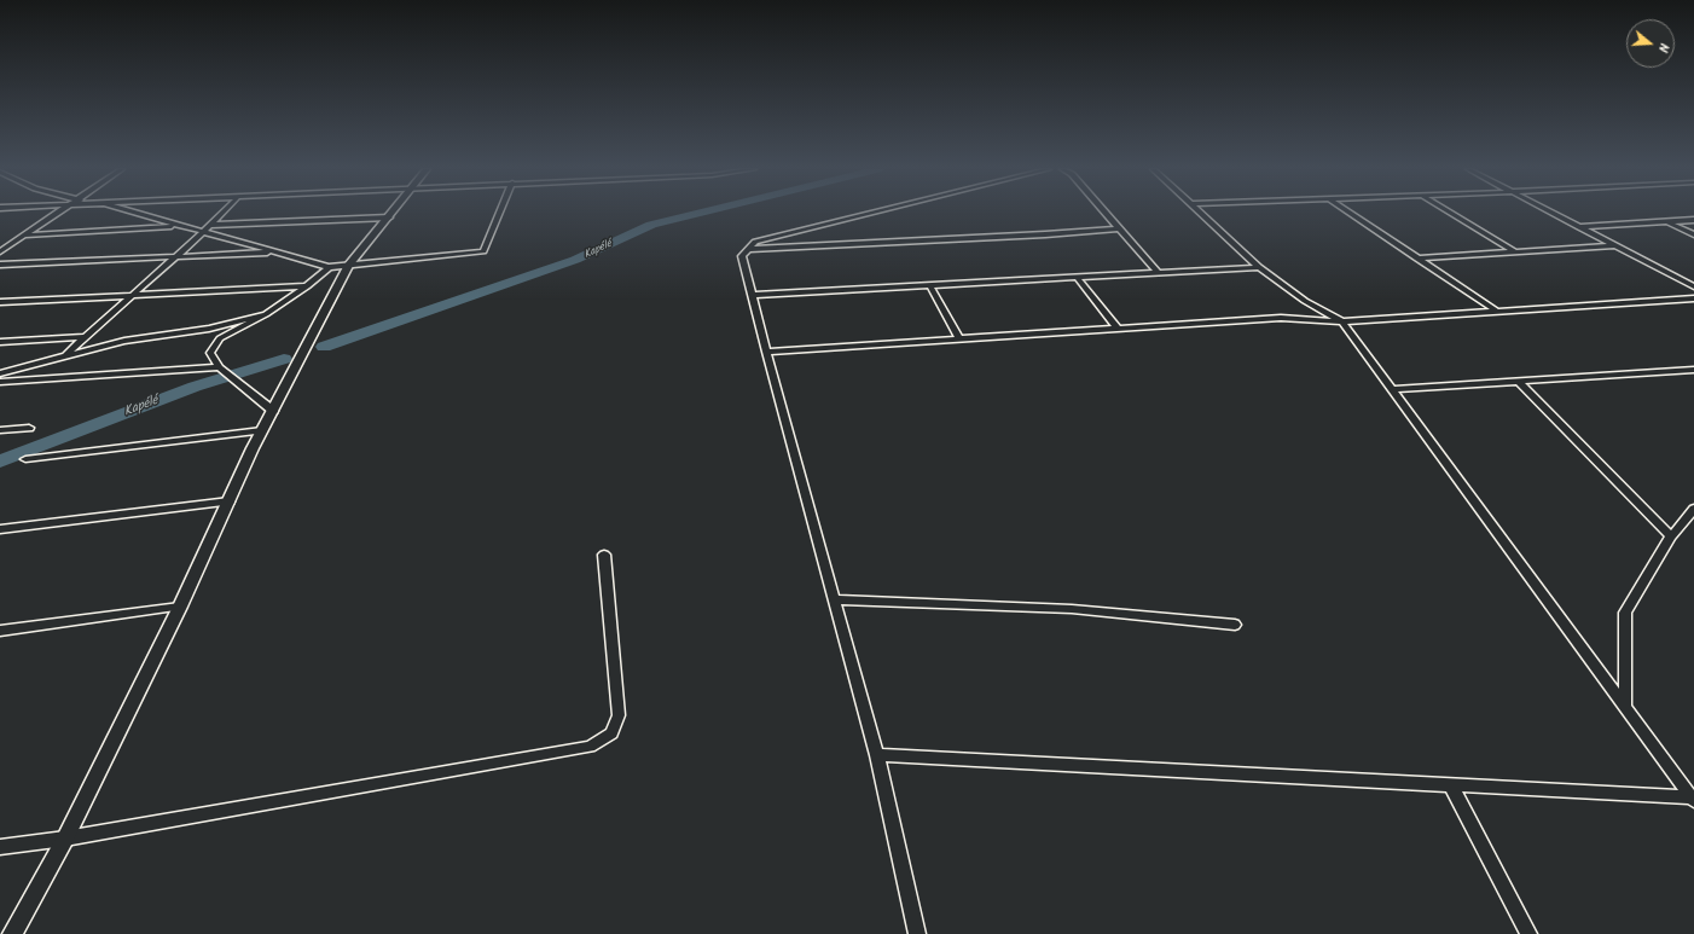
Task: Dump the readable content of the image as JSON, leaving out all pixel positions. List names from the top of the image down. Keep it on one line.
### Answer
{"water":["Kapélé"],"north":"right"}
